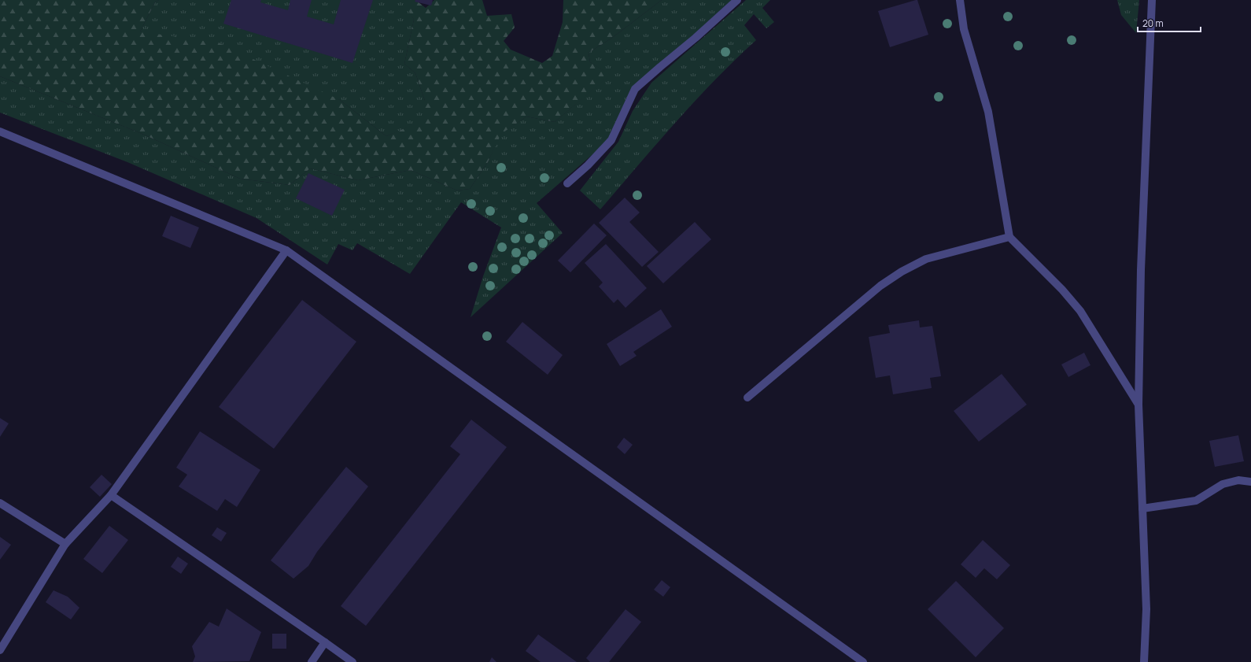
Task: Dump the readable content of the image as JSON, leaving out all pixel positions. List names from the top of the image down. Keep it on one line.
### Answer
{"scale_bar":"20 m"}
